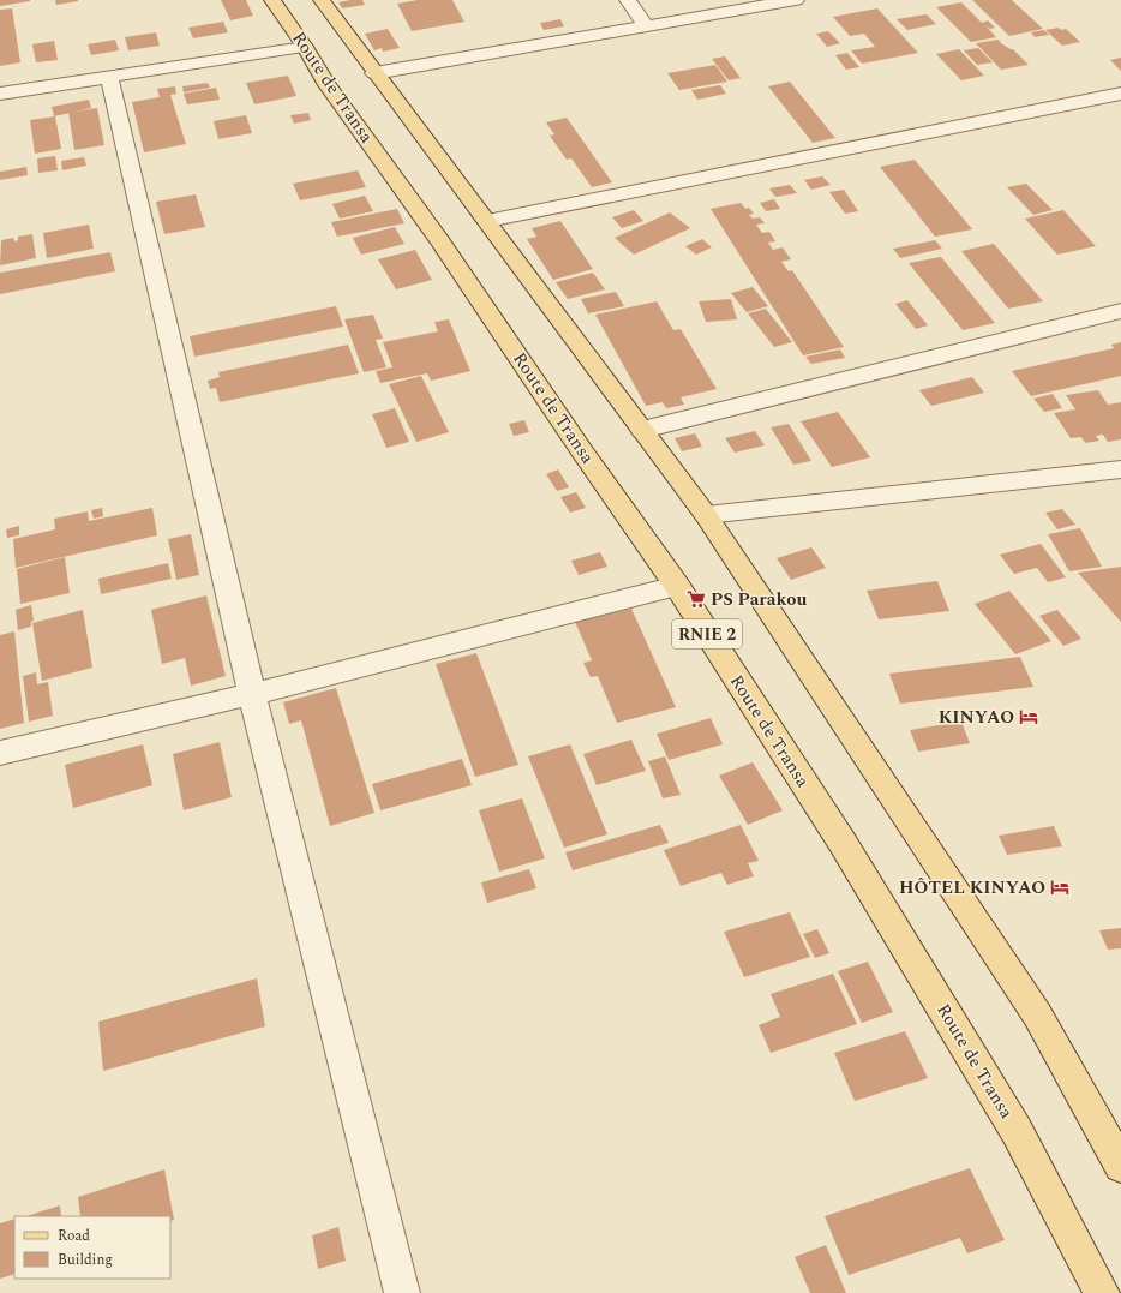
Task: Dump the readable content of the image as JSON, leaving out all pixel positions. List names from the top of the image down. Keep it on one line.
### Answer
{"streets":{"main road":["Route de Transa","RNIE 2"]},"places":{"supermarket":["PS Parakou"],"hotel":["KINYAO","HÔTEL KINYAO"]},"legend":["Road","Building"]}
